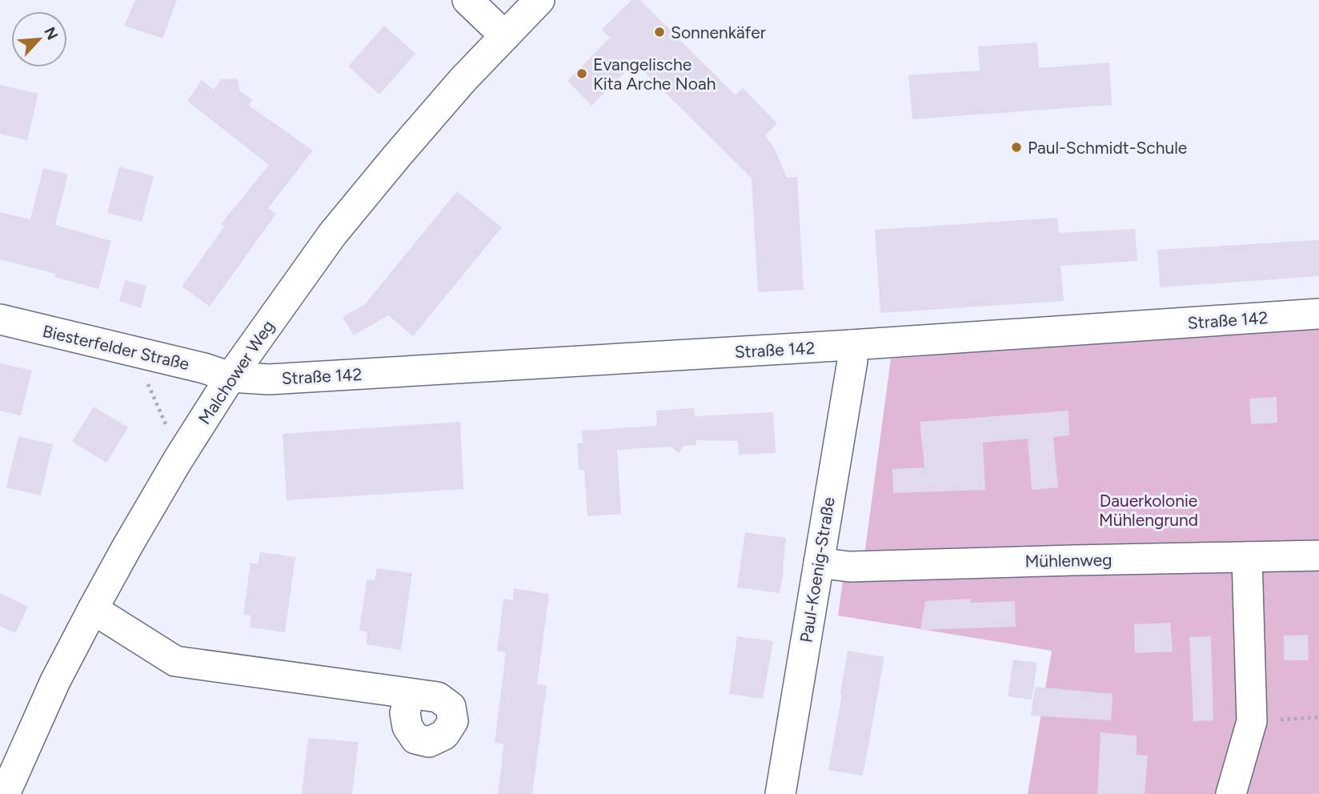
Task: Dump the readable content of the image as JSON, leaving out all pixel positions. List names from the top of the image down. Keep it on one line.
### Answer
{"streets":{"street":["Straße 142","Biesterfelder Straße","Malchower Weg","Mühlenweg","Paul-Koenig-Straße"]},"crossings":[["Straße 142","Biesterfelder Straße"],["Straße 142","Malchower Weg"],["Straße 142","Paul-Koenig-Straße"],["Biesterfelder Straße","Malchower Weg"],["Mühlenweg","Paul-Koenig-Straße"]],"parks":["Dauerkolonie Mühlengrund"],"places":["Sonnenkäfer","Evangelische Kita Arche Noah","Paul-Schmidt-Schule"],"north":"top right"}
